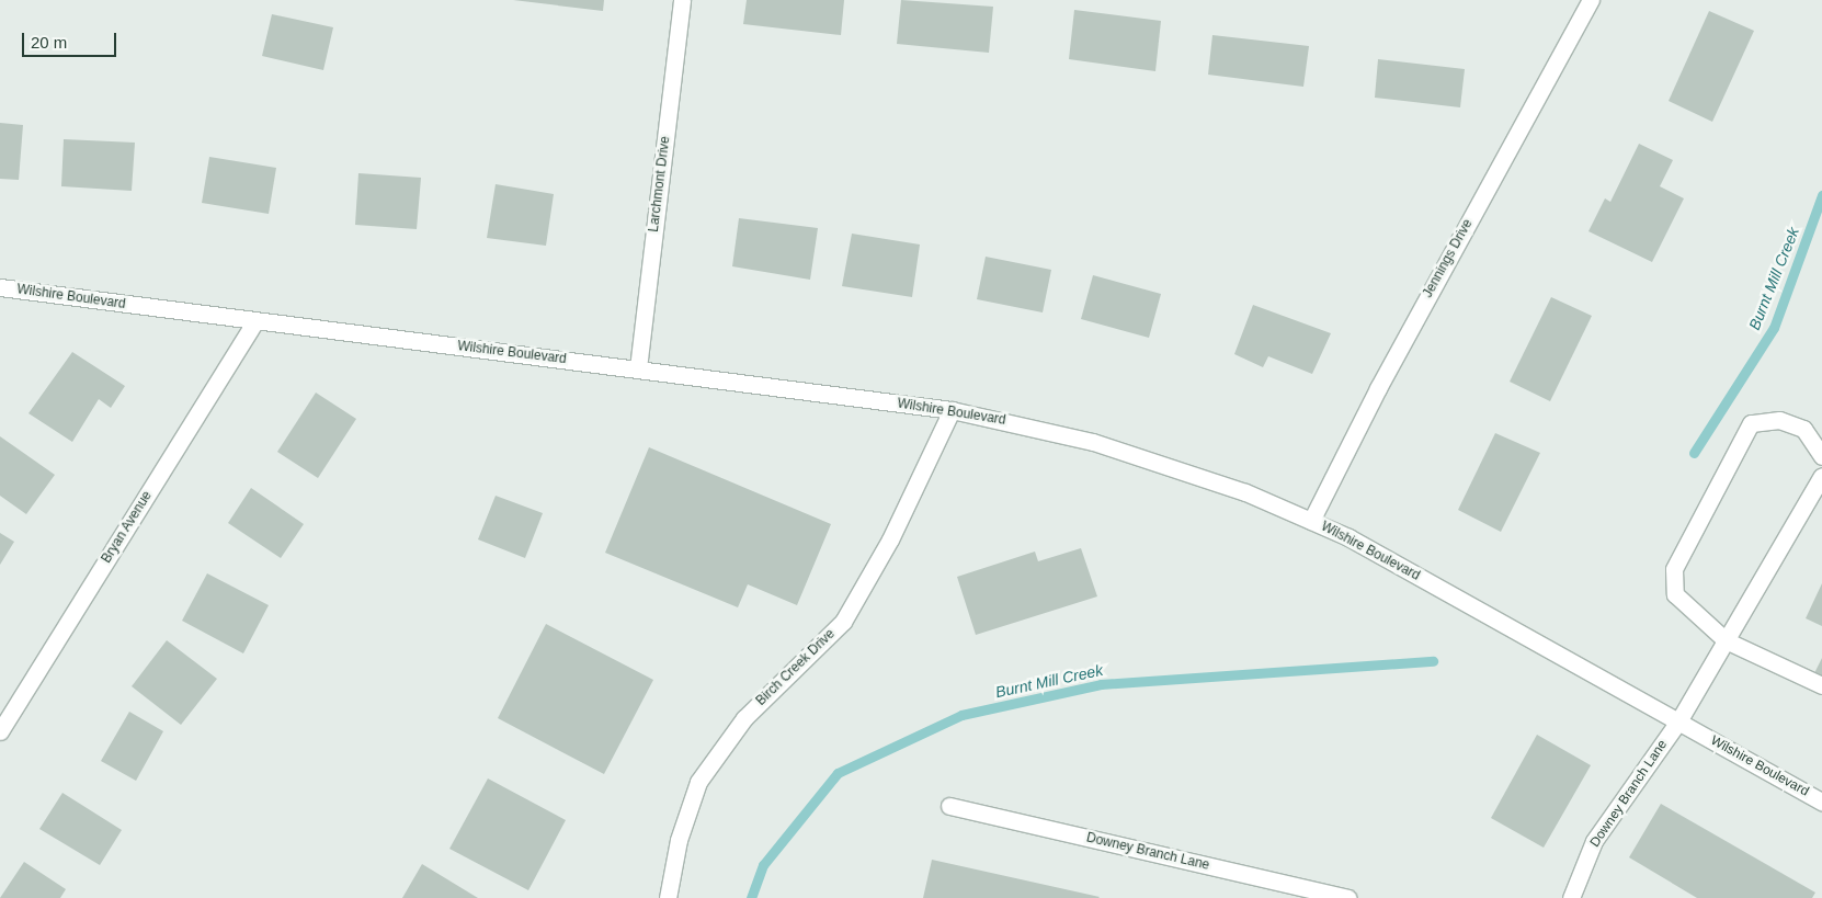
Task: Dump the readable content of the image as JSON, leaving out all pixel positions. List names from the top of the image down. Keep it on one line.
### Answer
{"streets":{"street":["Larchmont Drive","Jennings Drive","Wilshire Boulevard","Bryan Avenue","Birch Creek Drive","Downey Branch Lane"]},"crossings":[["Larchmont Drive","Wilshire Boulevard"],["Jennings Drive","Wilshire Boulevard"],["Wilshire Boulevard","Bryan Avenue"],["Wilshire Boulevard","Birch Creek Drive"],["Wilshire Boulevard","Downey Branch Lane"]],"water":["Burnt Mill Creek"],"scale_bar":"20 m"}
